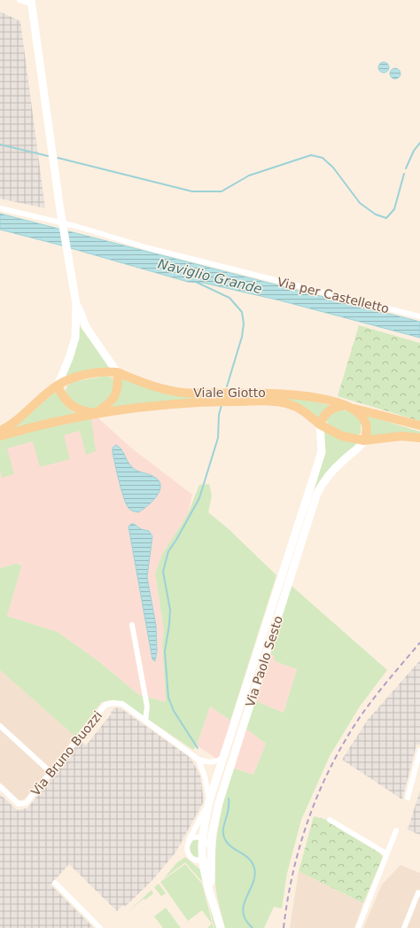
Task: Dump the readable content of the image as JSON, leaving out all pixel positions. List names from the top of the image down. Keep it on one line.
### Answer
{"streets":{"main road":["Viale Giotto"],"street":["Via per Castelletto","Via Paolo Sesto","Via Bruno Buozzi"]},"crossings":[["Viale Giotto","Via Paolo Sesto"],["Via Paolo Sesto","Via Bruno Buozzi"]],"water":["Naviglio Grande"]}
